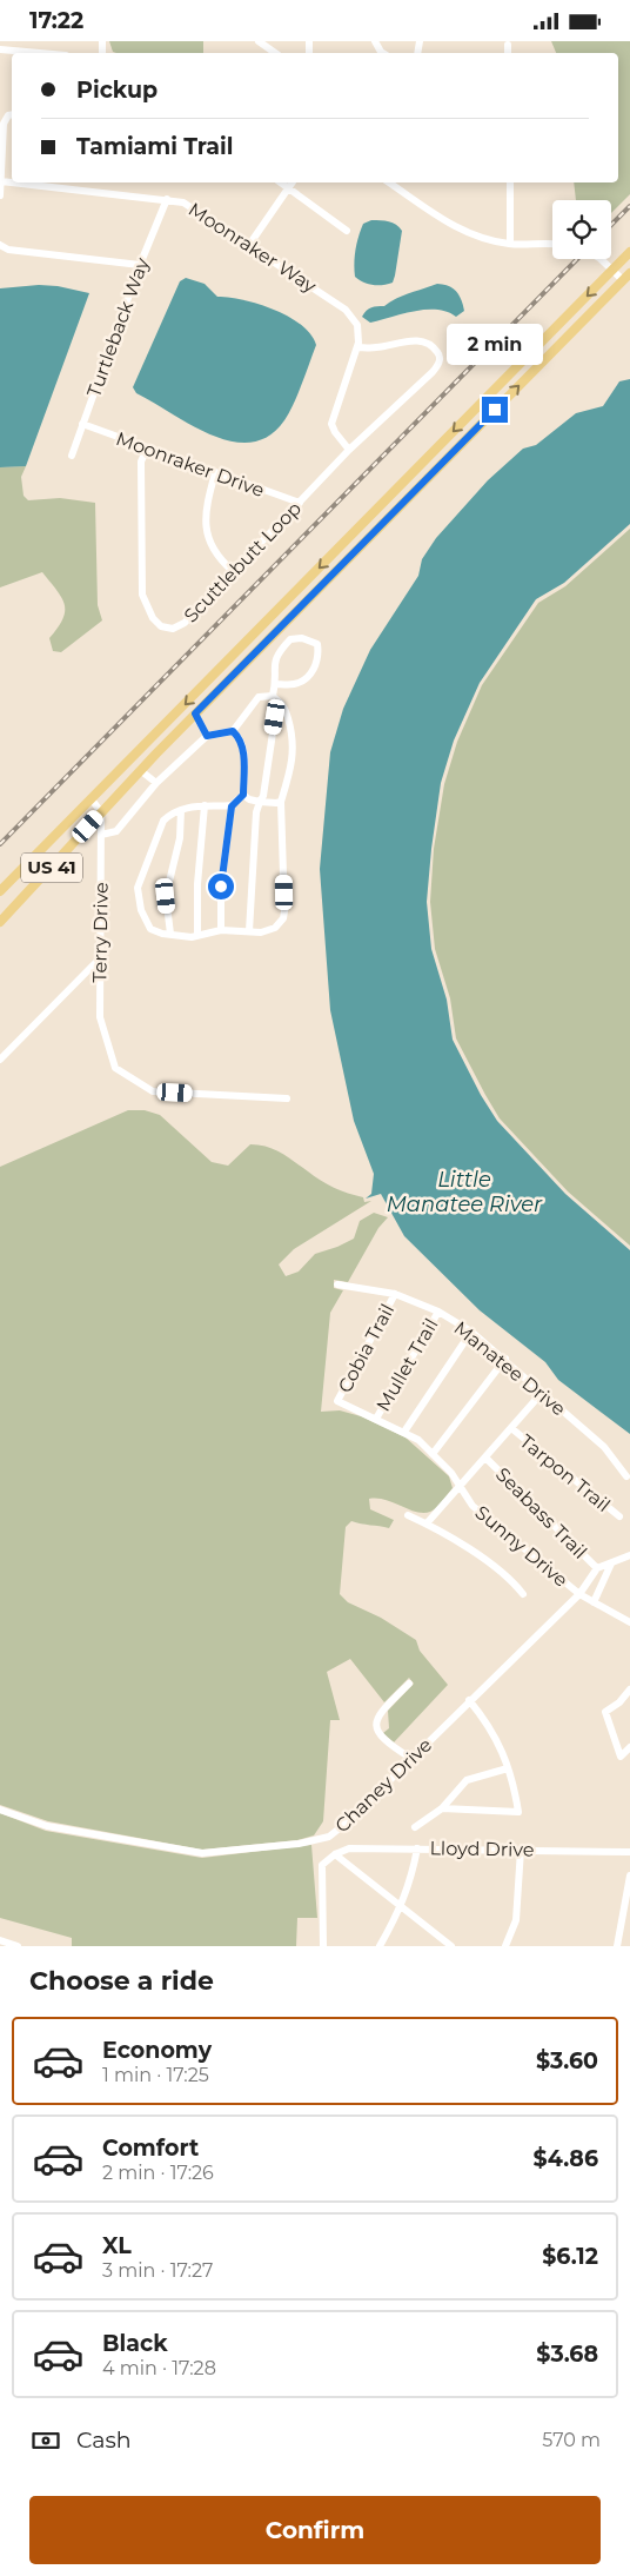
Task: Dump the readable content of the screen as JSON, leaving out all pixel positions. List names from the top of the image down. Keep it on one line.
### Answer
{"streets":{"main road":["US 41"],"street":["Moonraker Way","Turtleback Way","Moonraker Drive","Scuttlebutt Loop","Terry Drive","Cobia Trail","Mullet Trail","Manatee Drive","Tarpon Trail","Seabass Trail","Sunny Drive","Chaney Drive","Lloyd Drive"]},"crossings":[["Moonraker Way","Turtleback Way"],["Moonraker Way","Scuttlebutt Loop"],["Turtleback Way","Moonraker Drive"],["Moonraker Drive","Scuttlebutt Loop"],["US 41","Terry Drive"],["Cobia Trail","Manatee Drive"],["Cobia Trail","Sunny Drive"],["Mullet Trail","Manatee Drive"],["Mullet Trail","Sunny Drive"],["Seabass Trail","Chaney Drive"],["Sunny Drive","Chaney Drive"]],"water":["Little Manatee River"],"page":{"status":"17:22","banner":["Pickup","Tamiami Trail"],"bubble":"2 min","heading":"Choose a ride","list":[{"name":"Economy","note":"1 min · 17:25","value":"$3.60"},{"name":"Comfort","note":"2 min · 17:26","value":"$4.86"},{"name":"XL","note":"3 min · 17:27","value":"$6.12"},{"name":"Black","note":"4 min · 17:28","value":"$3.68"}],"pay":["Cash","570 m"],"buttons":"Confirm"}}
